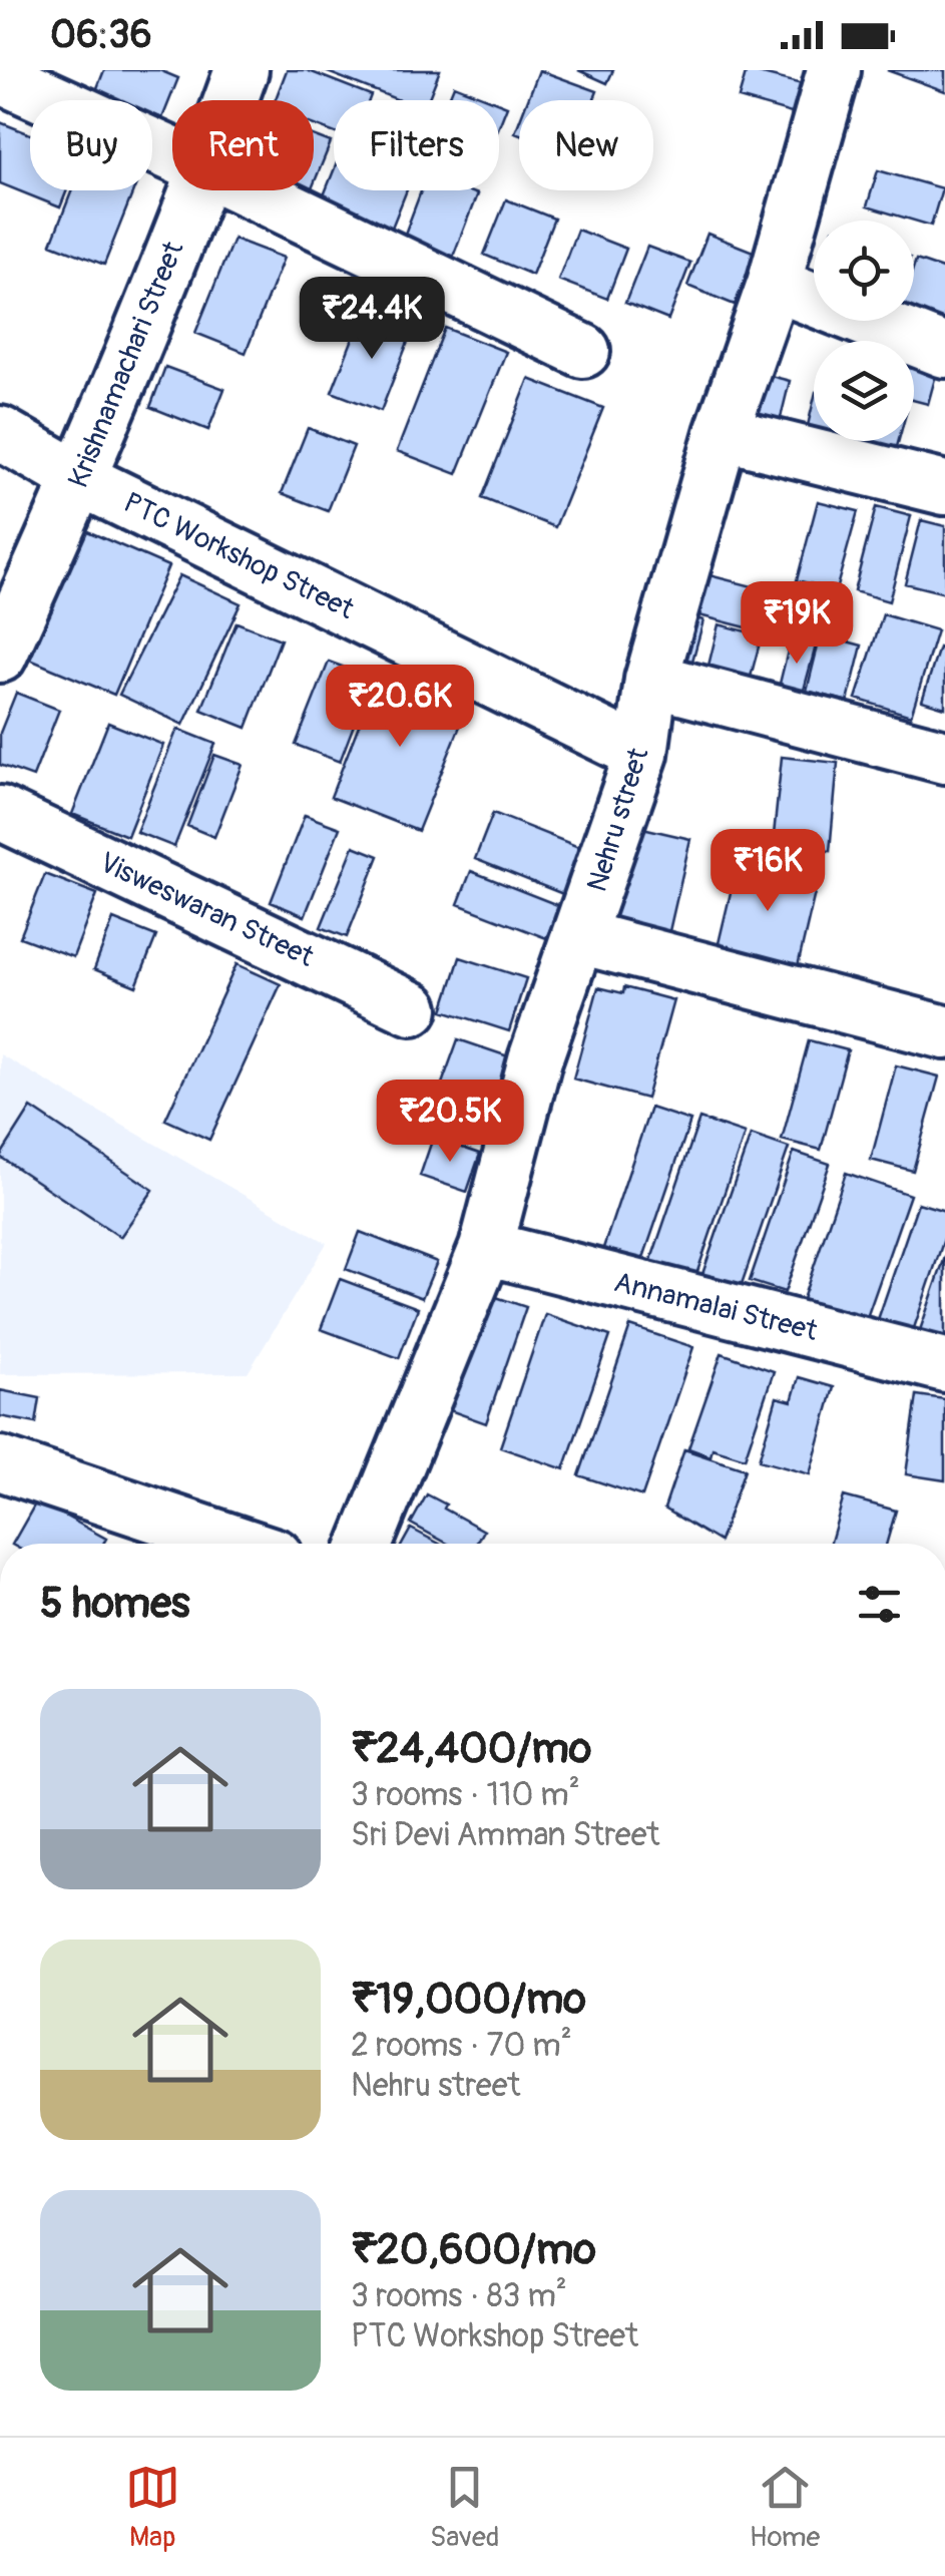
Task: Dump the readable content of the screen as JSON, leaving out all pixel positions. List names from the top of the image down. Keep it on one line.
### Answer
{"streets":{"street":["Krishnamachari Street","PTC Workshop Street","Nehru street","Visweswaran Street","Annamalai Street"]},"crossings":[["Krishnamachari Street","PTC Workshop Street"],["PTC Workshop Street","Nehru street"],["Nehru street","Annamalai Street"]],"page":{"status":"06:36","chip":["Buy","Rent","Filters","New"],"price":["₹24.4K","₹19K","₹20.6K","₹16K","₹20.5K"],"heading":"5 homes","list":[{"name":"₹24,400/mo","note":"3 rooms · 110 m² · Sri Devi Amman Street"},{"name":"₹19,000/mo","note":"2 rooms · 70 m² · Nehru street"},{"name":"₹20,600/mo","note":"3 rooms · 83 m² · PTC Workshop Street"}],"tabs":["Map","Saved","Home"]}}
